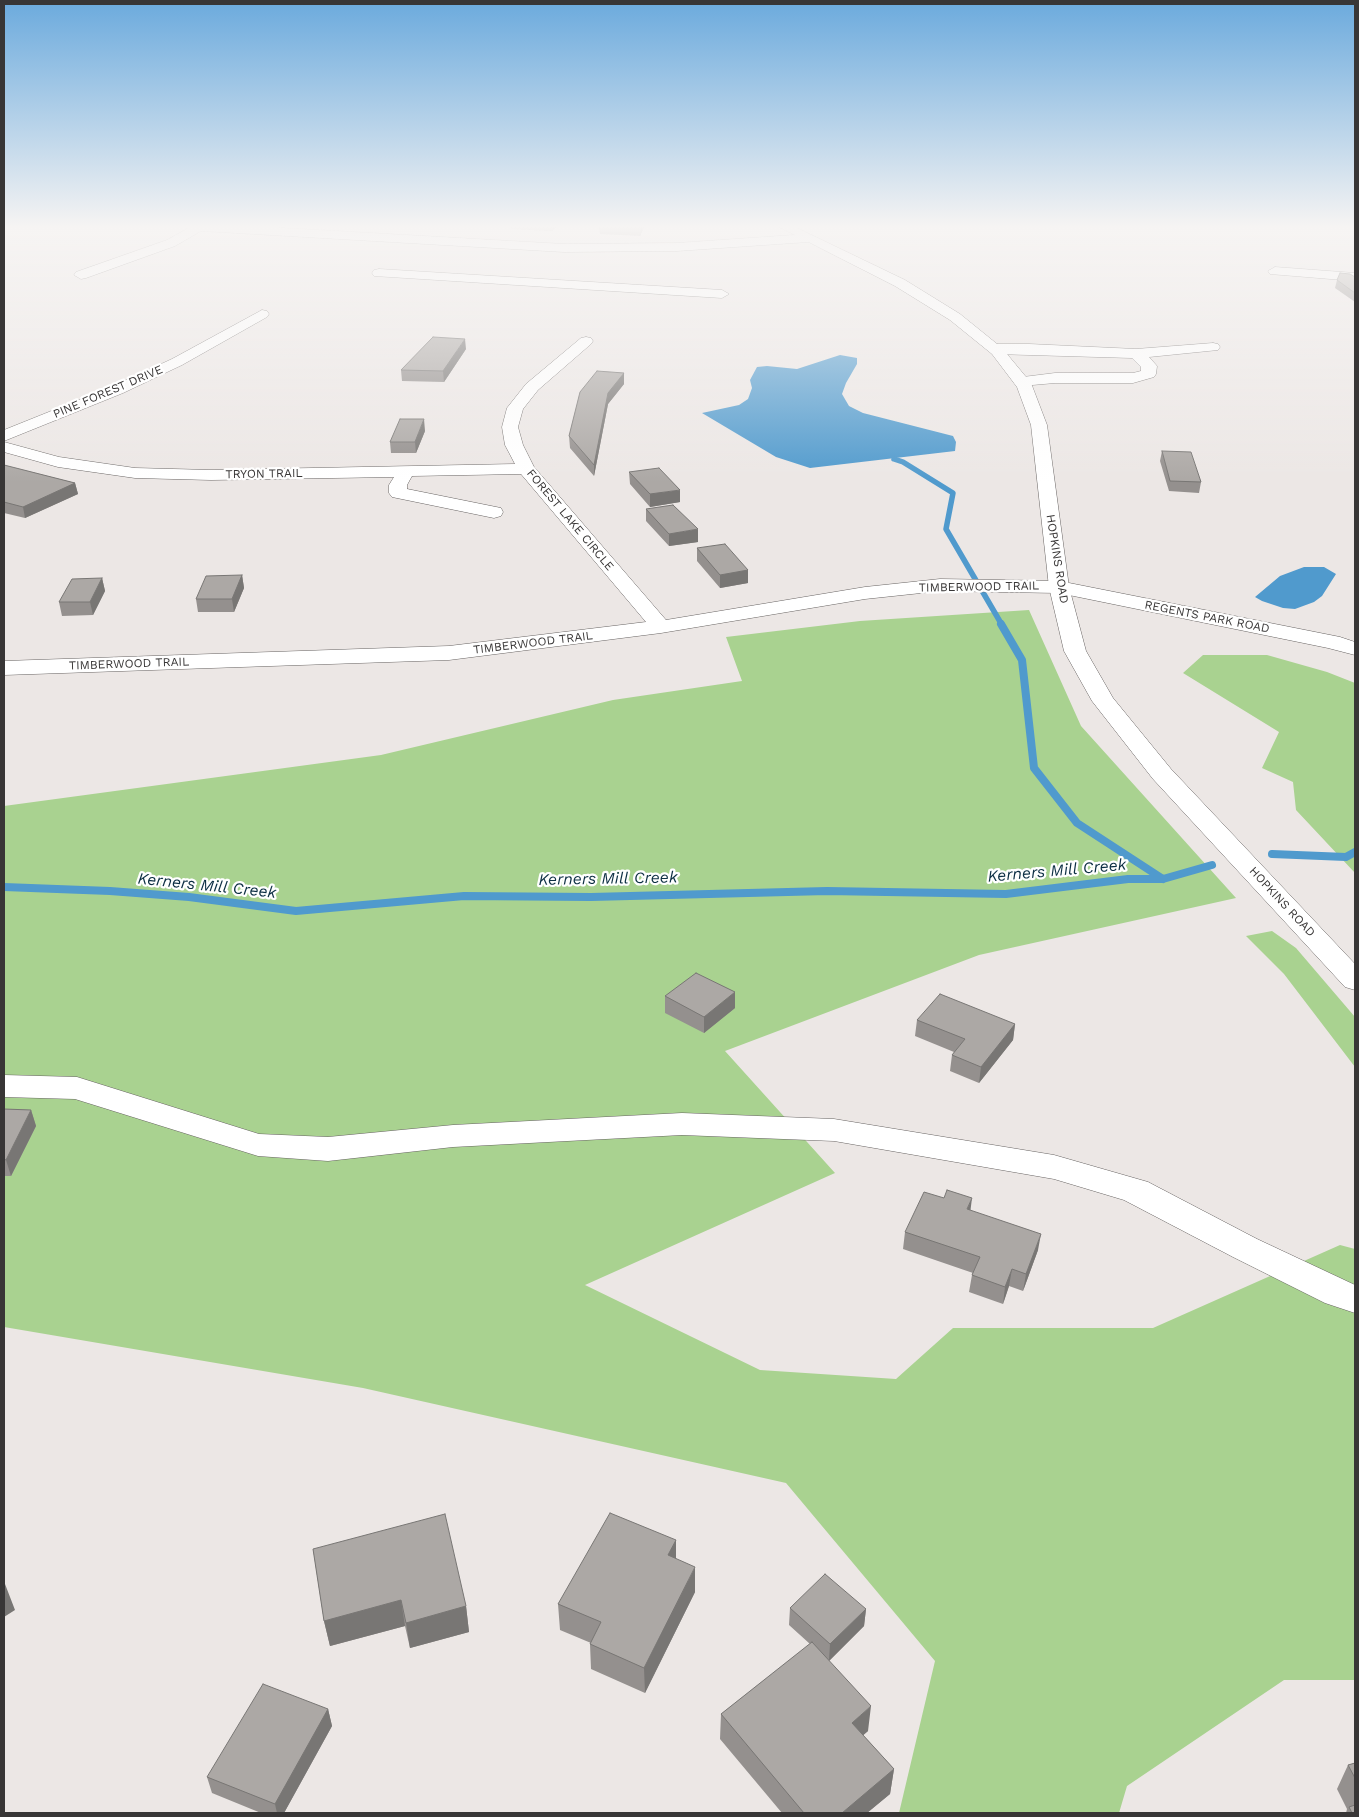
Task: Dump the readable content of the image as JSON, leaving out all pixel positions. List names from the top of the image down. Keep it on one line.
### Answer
{"streets":{"street":["PINE FOREST DRIVE","TRYON TRAIL","FOREST LAKE CIRCLE","HOPKINS ROAD","TIMBERWOOD TRAIL","REGENTS PARK ROAD"]},"crossings":[["TRYON TRAIL","FOREST LAKE CIRCLE"],["FOREST LAKE CIRCLE","TIMBERWOOD TRAIL"],["HOPKINS ROAD","TIMBERWOOD TRAIL"],["HOPKINS ROAD","REGENTS PARK ROAD"],["TIMBERWOOD TRAIL","REGENTS PARK ROAD"]],"water":["Kerners Mill Creek"]}
